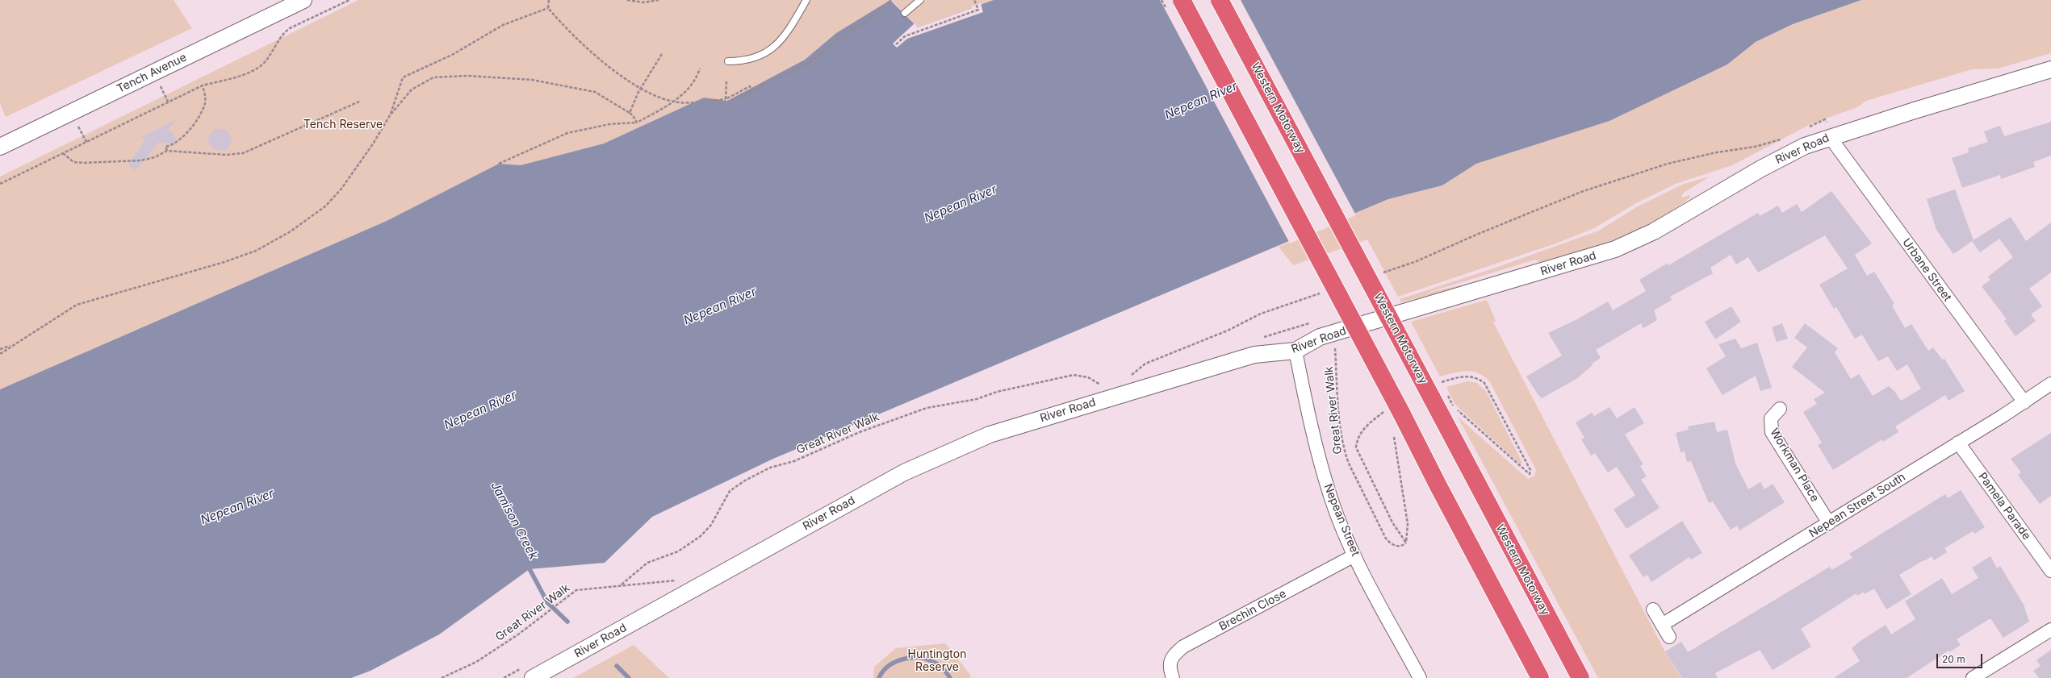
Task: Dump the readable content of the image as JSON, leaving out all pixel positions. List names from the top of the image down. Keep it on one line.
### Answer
{"streets":{"highway":["Western Motorway"],"street":["Tench Avenue","River Road","Urbane Street","Workman Place","Nepean Street South","Pamela Parade","Nepean Street","Brechin Close"],"path":["Great River Walk"]},"crossings":[["River Road","Urbane Street"],["River Road","Nepean Street"],["Urbane Street","Nepean Street South"],["Workman Place","Nepean Street South"],["Nepean Street South","Pamela Parade"],["Nepean Street","Brechin Close"]],"water":["Nepean River","Jamison Creek"],"parks":["Tench Reserve","Huntington Reserve"],"scale_bar":"20 m"}
